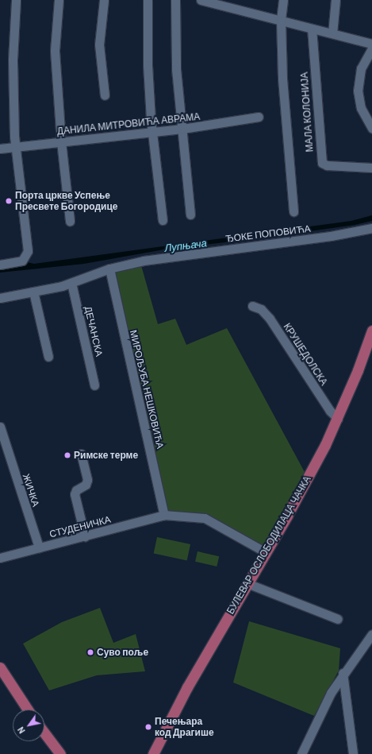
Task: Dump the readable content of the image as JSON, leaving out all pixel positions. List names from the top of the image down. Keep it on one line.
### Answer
{"streets":{"main road":["БУЛЕВАР ОСЛОБОДИЛАЦА ЧАЧКА"],"street":["МАЛА КОЛОНИЈА","ДАНИЛА МИТРОВИЋА АВРАМА","ЂОКЕ ПОПОВИЋА","ДЕЧАНСКА","КРУШЕДОЛСКА","МИРОЉУБА НЕШКОВИЋА","ЖИЧКА","СТУДЕНИЧКА"]},"crossings":[["ЂОКЕ ПОПОВИЋА","ДЕЧАНСКА"],["ЂОКЕ ПОПОВИЋА","МИРОЉУБА НЕШКОВИЋА"],["КРУШЕДОЛСКА","БУЛЕВАР ОСЛОБОДИЛАЦА ЧАЧКА"],["МИРОЉУБА НЕШКОВИЋА","СТУДЕНИЧКА"],["ЖИЧКА","СТУДЕНИЧКА"],["СТУДЕНИЧКА","БУЛЕВАР ОСЛОБОДИЛАЦА ЧАЧКА"]],"water":["Лупњача"],"places":["Порта цркве Успење Пресвете Богородице","Римске терме","Суво поље","Печењара код Драгише"],"north":"bottom left"}
